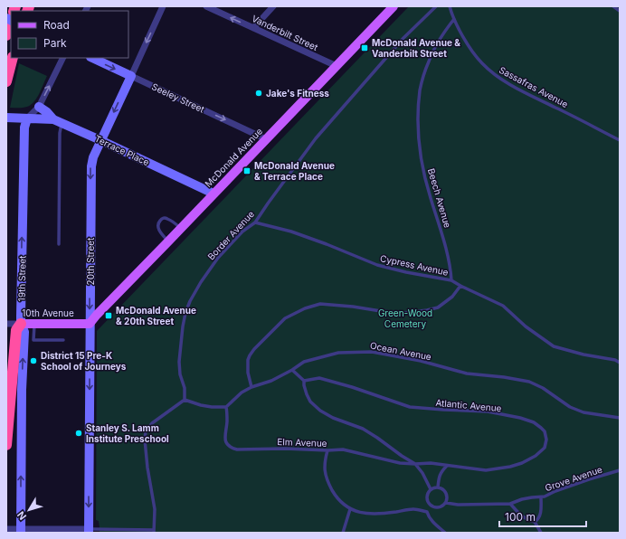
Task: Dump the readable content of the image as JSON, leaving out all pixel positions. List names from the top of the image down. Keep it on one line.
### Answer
{"streets":{"main road":["Seeley Street","Terrace Place","McDonald Avenue","20th Street","19th Street","10th Avenue"],"street":["Vanderbilt Street"],"lane":["Sassafras Avenue","Beech Avenue","Border Avenue","Cypress Avenue","Ocean Avenue","Atlantic Avenue","Elm Avenue","Grove Avenue"]},"crossings":[["Vanderbilt Street","McDonald Avenue"],["Sassafras Avenue","Beech Avenue"],["Seeley Street","McDonald Avenue"],["Seeley Street","20th Street"],["Terrace Place","McDonald Avenue"],["Terrace Place","20th Street"],["Terrace Place","19th Street"],["McDonald Avenue","20th Street"],["McDonald Avenue","10th Avenue"],["Beech Avenue","Cypress Avenue"],["Border Avenue","Cypress Avenue"],["20th Street","10th Avenue"],["19th Street","10th Avenue"],["Ocean Avenue","Elm Avenue"],["Atlantic Avenue","Elm Avenue"]],"one_way":["Vanderbilt Street","Seeley Street","20th Street","19th Street"],"parks":["Green-Wood Cemetery"],"places":{"transit":["McDonald Avenue & Vanderbilt Street","McDonald Avenue & Terrace Place","McDonald Avenue & 20th Street"],"other":["Jake's Fitness","District 15 Pre-K School of Journeys","Stanley S. Lamm Institute Preschool"]},"legend":["Road","Park"],"scale_bar":"100 m","north":"bottom left"}
